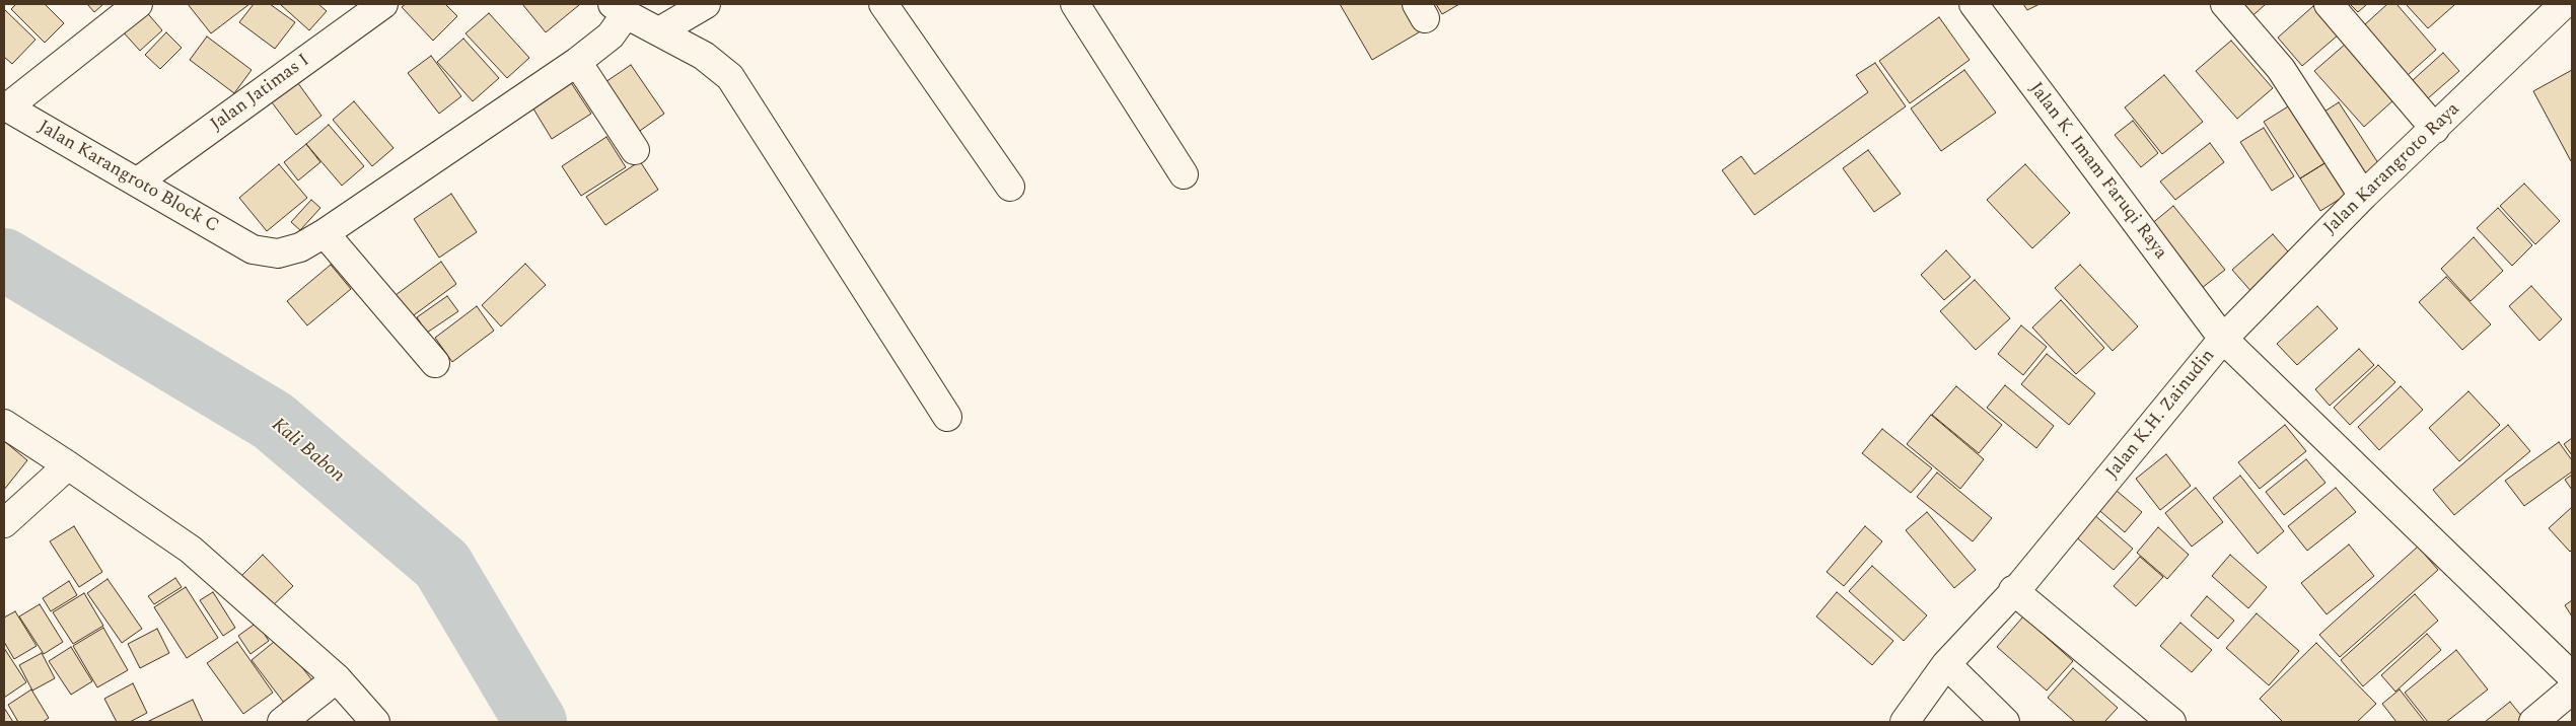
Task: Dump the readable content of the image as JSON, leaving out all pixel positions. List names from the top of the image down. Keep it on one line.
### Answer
{"streets":{"street":["Jalan Jatimas I","Jalan Karangroto Raya","Jalan K. Imam Faruqi Raya","Jalan Karangroto Block C","Jalan K.H. Zainudin"]},"crossings":[["Jalan Jatimas I","Jalan Karangroto Block C"],["Jalan Karangroto Raya","Jalan K. Imam Faruqi Raya"],["Jalan Karangroto Raya","Jalan K.H. Zainudin"],["Jalan K. Imam Faruqi Raya","Jalan K.H. Zainudin"]],"water":["Kali Babon"]}
